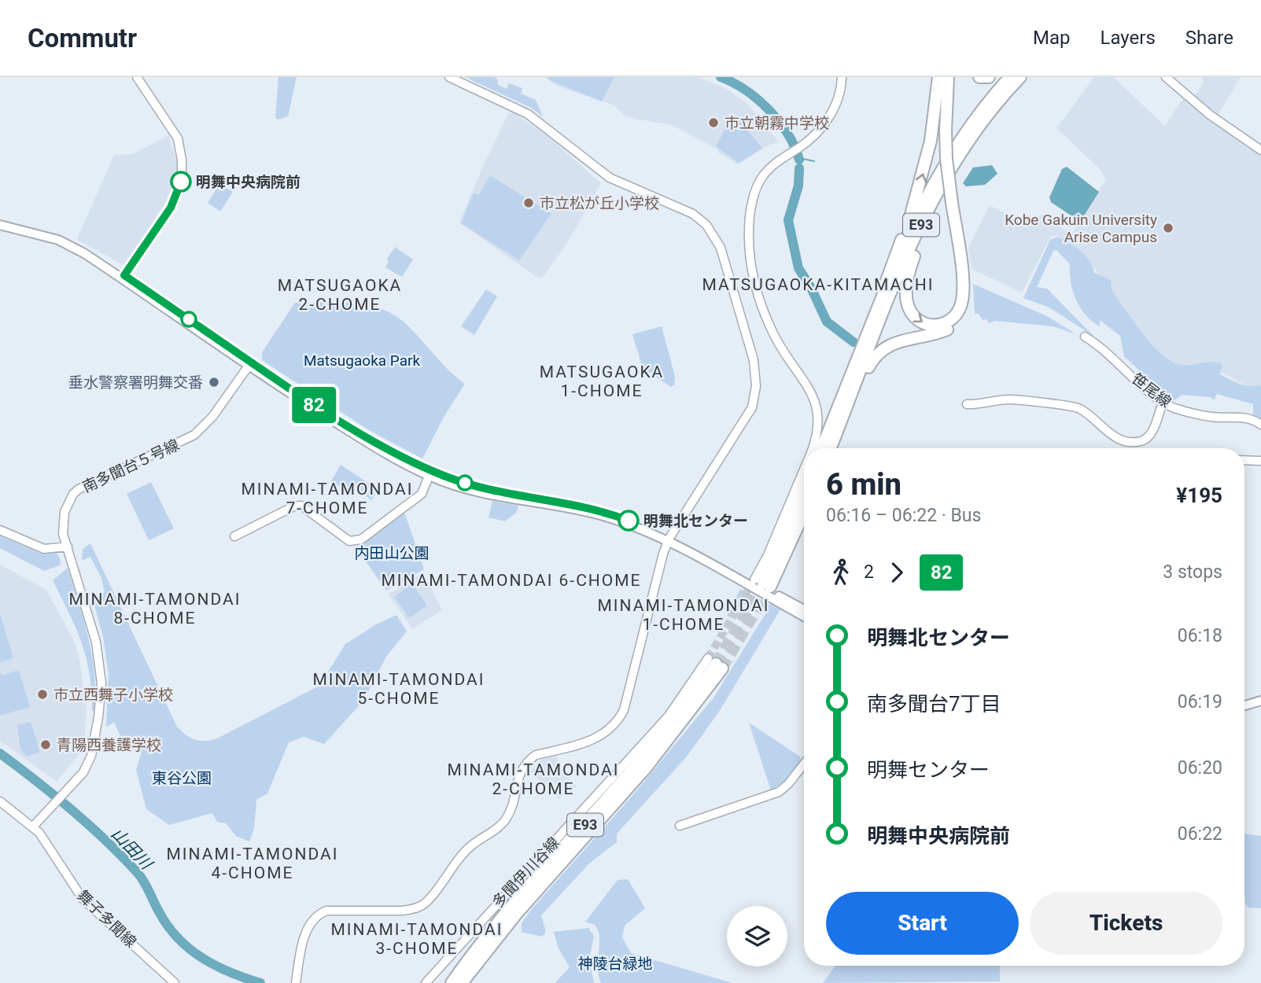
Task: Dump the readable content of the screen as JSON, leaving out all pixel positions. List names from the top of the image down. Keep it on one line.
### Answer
{"streets":{"highway":["E93"],"street":["笹尾線","南多聞台５号線","多聞伊川谷線","舞子多聞線"]},"crossings":[["E93","多聞伊川谷線"],["南多聞台５号線","舞子多聞線"]],"districts":["MATSUGAOKA-KITAMACHI","MATSUGAOKA 2-CHOME","MATSUGAOKA 1-CHOME","MINAMI-TAMONDAI 7-CHOME","MINAMI-TAMONDAI 6-CHOME","MINAMI-TAMONDAI 8-CHOME","MINAMI-TAMONDAI 1-CHOME","MINAMI-TAMONDAI 5-CHOME","MINAMI-TAMONDAI 2-CHOME","MINAMI-TAMONDAI 4-CHOME","MINAMI-TAMONDAI 3-CHOME"],"water":["山田川"],"parks":["Matsugaoka Park","内田山公園","東谷公園","神陵台緑地"],"places":["市立朝霧中学校","明舞中央病院前","市立松が丘小学校","Kobe Gakuin University Arise Campus","垂水警察署明舞交番","明舞北センター","市立西舞子小学校","青陽西養護学校"],"lines":["bus line 82"],"page":{"header":"Commutr","nav":["Map","Layers","Share"],"on_map":"82","heading":["6 min","06:16 – 06:22 · Bus","¥195"],"legs":["2","82","3 stops"],"list":[{"name":"明舞北センター","value":"06:18"},{"name":"南多聞台7丁目","value":"06:19"},{"name":"明舞センター","value":"06:20"},{"name":"明舞中央病院前","value":"06:22"}],"buttons":["Start","Tickets"]}}
